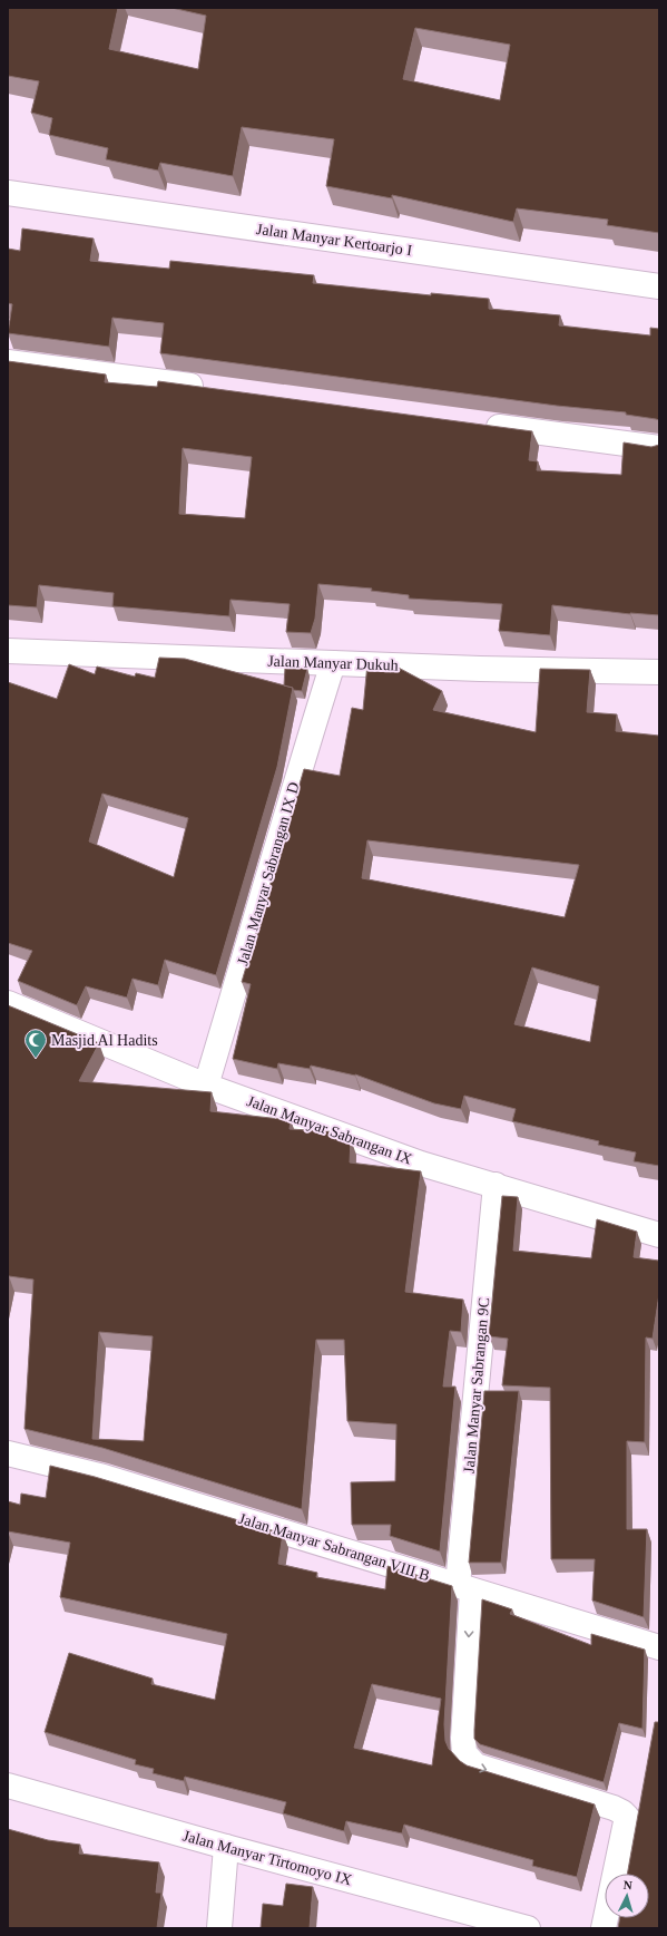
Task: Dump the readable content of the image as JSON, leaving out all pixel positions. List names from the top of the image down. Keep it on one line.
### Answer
{"streets":{"street":["Jalan Manyar Kertoarjo I","Jalan Manyar Dukuh","Jalan Manyar Sabrangan IX D","Jalan Manyar Sabrangan IX","Jalan Manyar Sabrangan 9C","Jalan Manyar Sabrangan VIII B","Jalan Manyar Tirtomoyo IX"]},"crossings":[["Jalan Manyar Dukuh","Jalan Manyar Sabrangan IX D"],["Jalan Manyar Sabrangan IX D","Jalan Manyar Sabrangan IX"],["Jalan Manyar Sabrangan IX","Jalan Manyar Sabrangan 9C"],["Jalan Manyar Sabrangan 9C","Jalan Manyar Sabrangan VIII B"]],"one_way":["Jalan Manyar Sabrangan 9C"],"places":{"mosque":["Masjid Al Hadits"]},"north":"top"}
